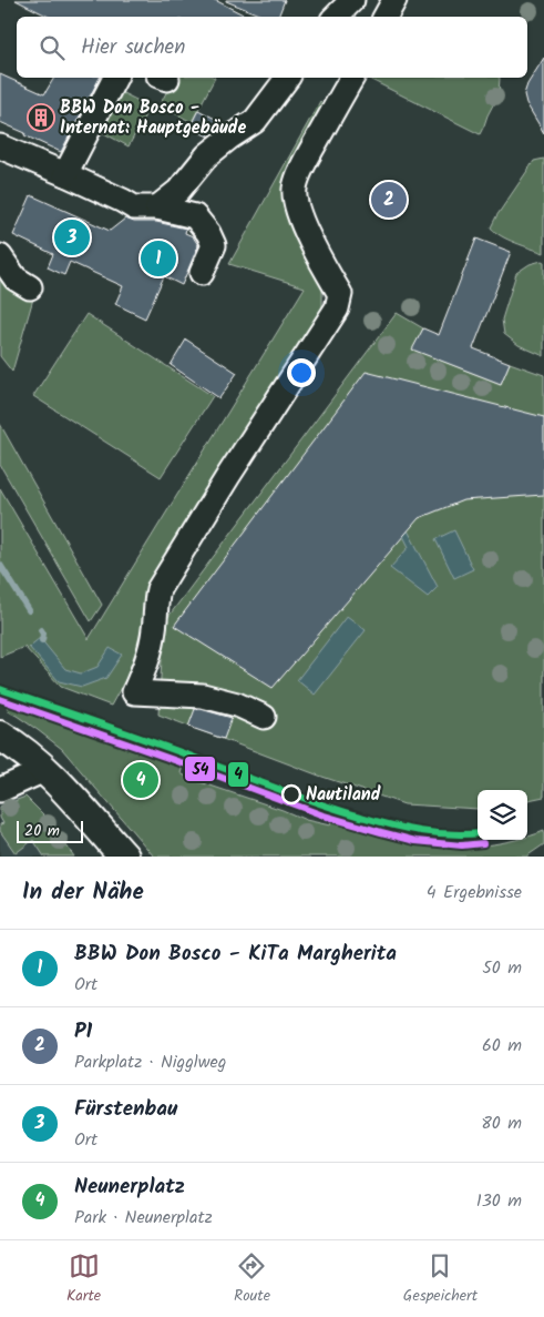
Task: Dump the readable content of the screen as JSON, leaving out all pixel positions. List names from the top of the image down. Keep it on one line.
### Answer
{"places":{"building":["BBW Don Bosco - Internat: Hauptgebäude"],"other":["Nautiland"]},"lines":["tram line 4","transit line 54"],"scale_bar":"20 m","page":{"search":"Hier suchen","pins":["2","3","1","4"],"scale":"20 m","heading":["In der Nähe","4 Ergebnisse"],"list":[{"mark":"1","name":"BBW Don Bosco - KiTa Margherita","note":"Ort","value":"50 m"},{"mark":"2","name":"P1","note":"Parkplatz · Nigglweg","value":"60 m"},{"mark":"3","name":"Fürstenbau","note":"Ort","value":"80 m"},{"mark":"4","name":"Neunerplatz","note":"Park · Neunerplatz","value":"130 m"}],"nav":["Karte","Route","Gespeichert"]}}
